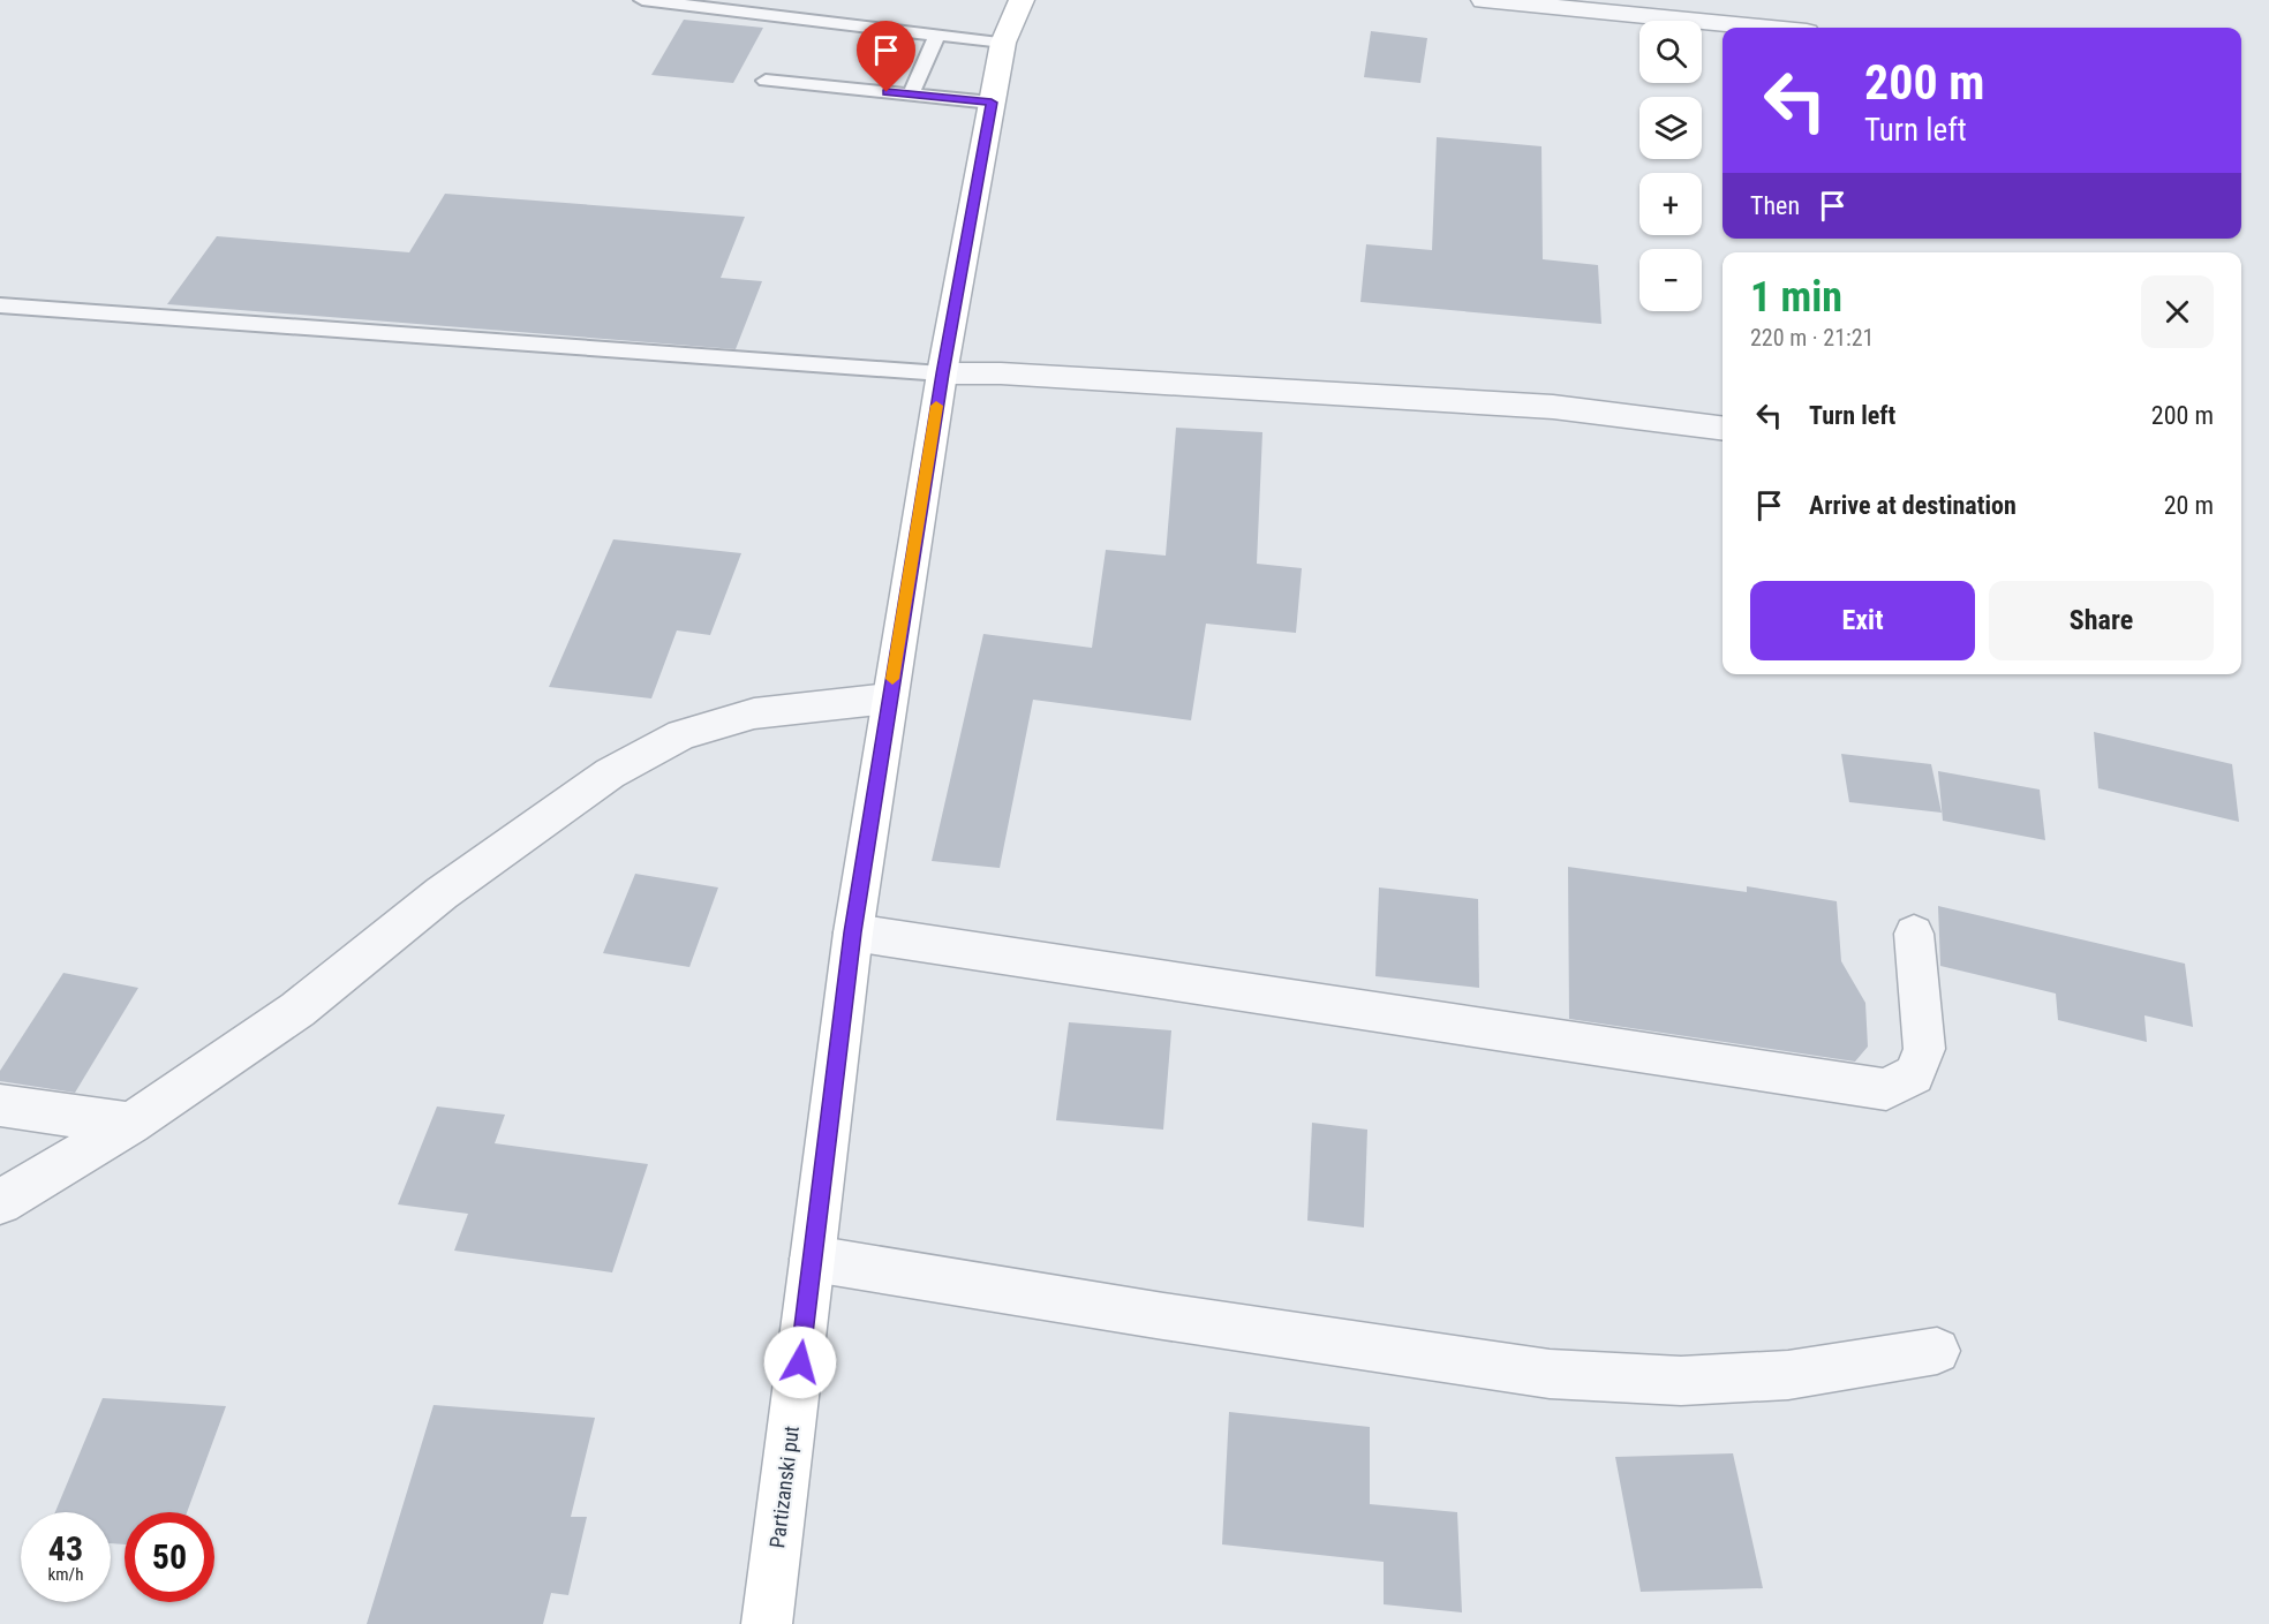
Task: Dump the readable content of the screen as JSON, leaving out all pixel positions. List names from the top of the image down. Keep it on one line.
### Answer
{"streets":{"main road":["Partizanski put"]},"page":{"map_buttons":["+","−"],"turn":["200 m","Turn left"],"then":"Then","heading":["1 min","220 m · 21:21"],"list":[{"name":"Turn left","value":"200 m"},{"name":"Arrive at destination","value":"20 m"}],"buttons":["Exit","Share"],"speed":"43 km/h","limit":"50"}}
